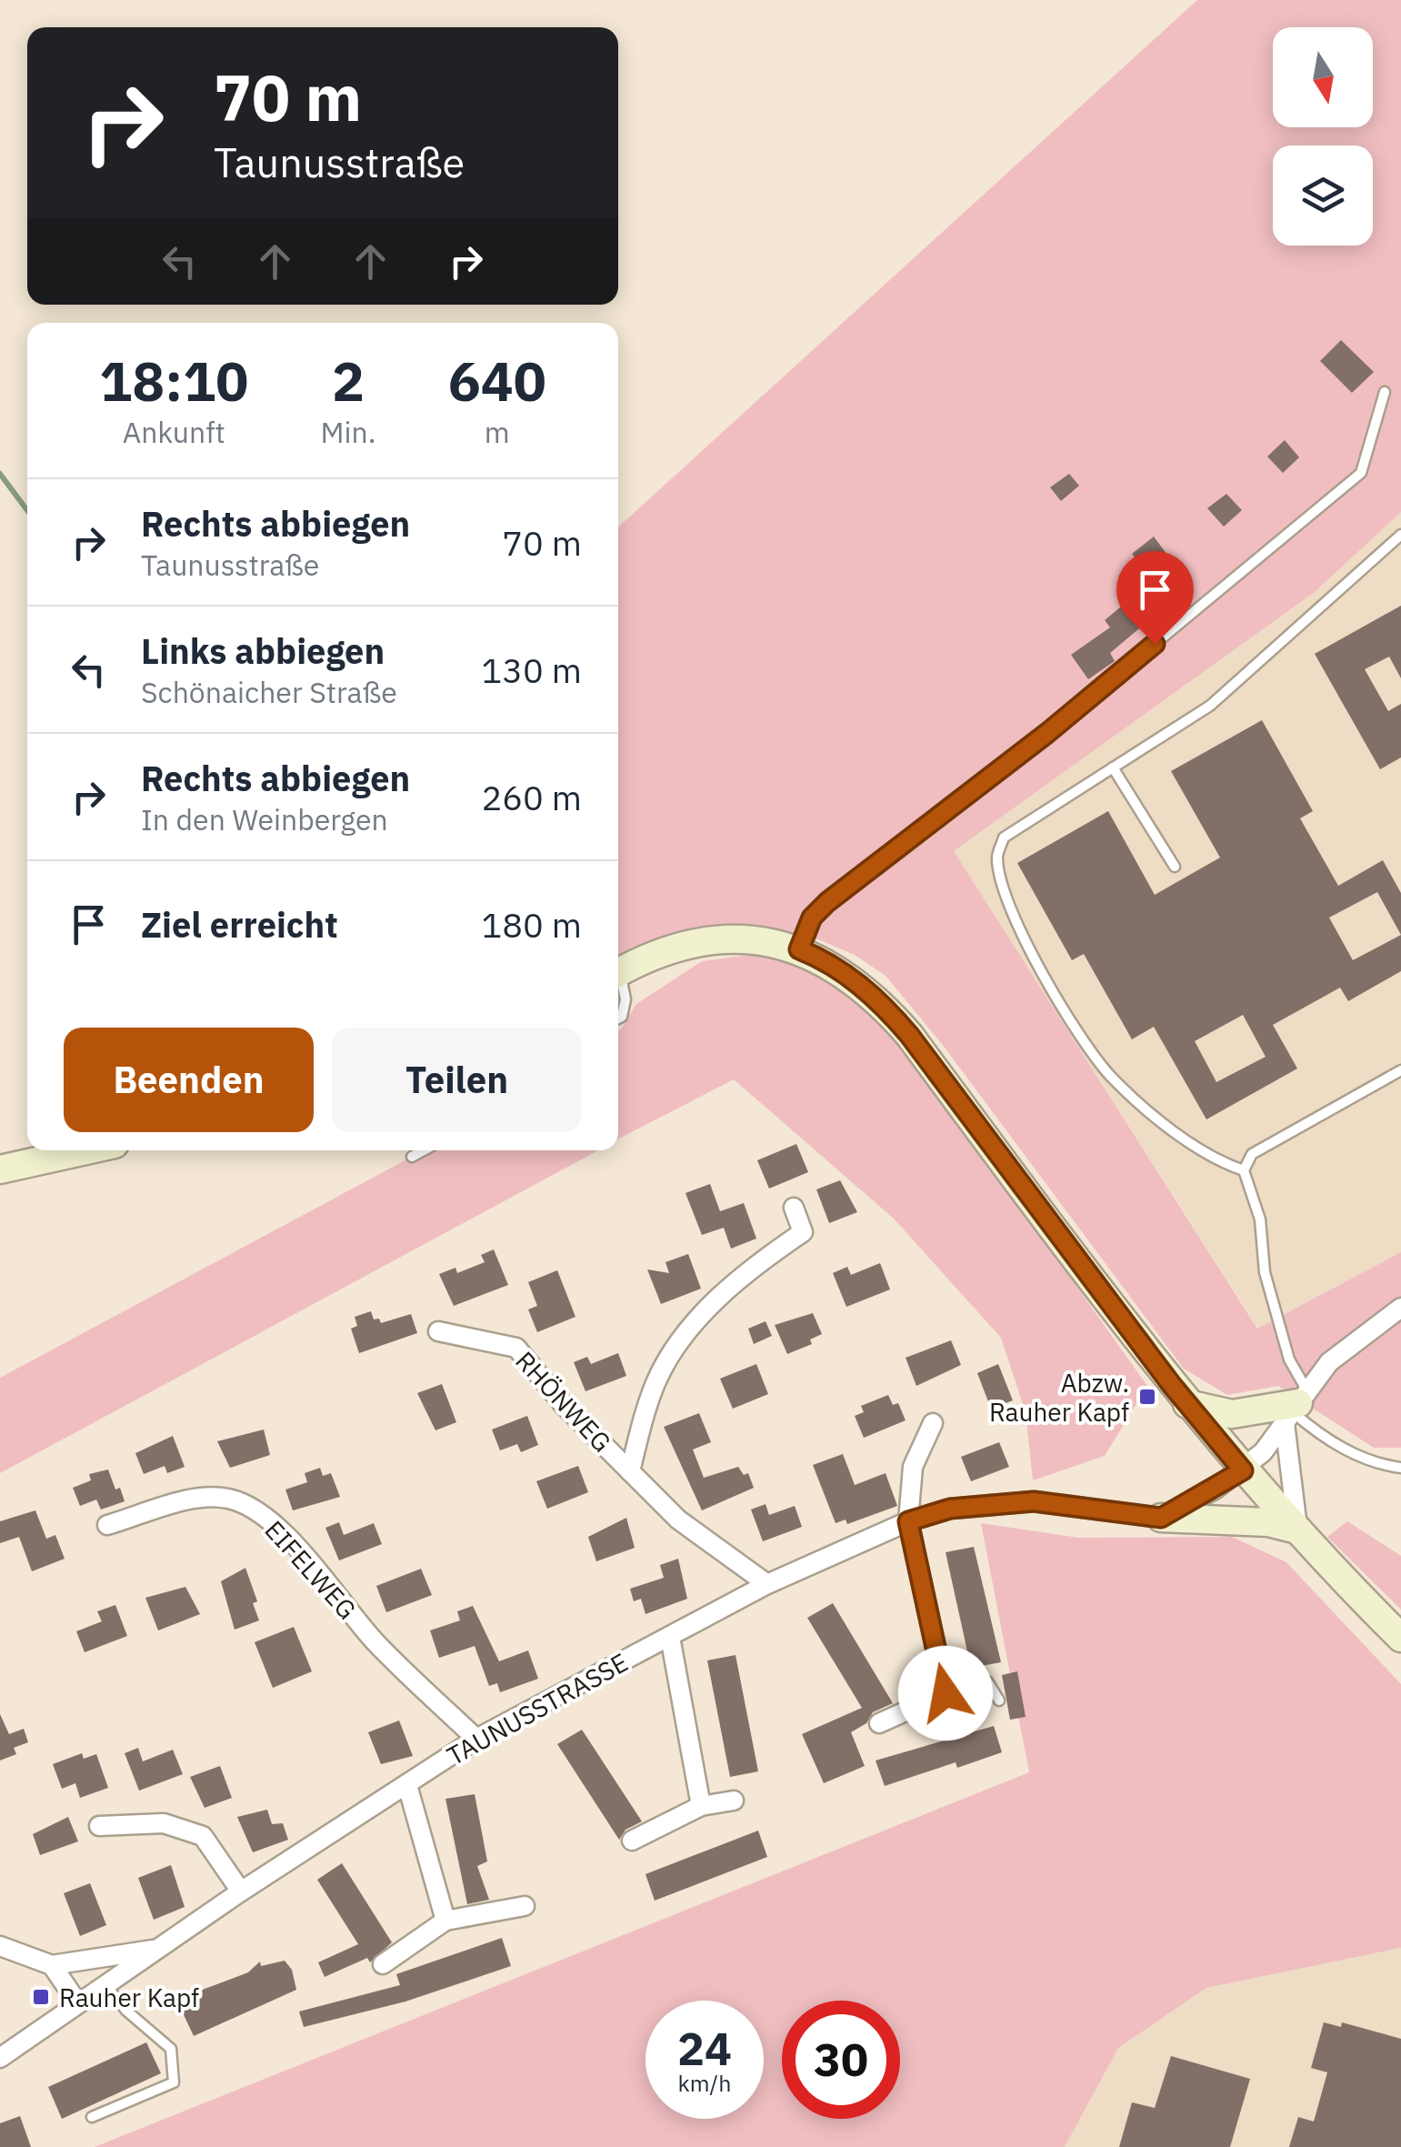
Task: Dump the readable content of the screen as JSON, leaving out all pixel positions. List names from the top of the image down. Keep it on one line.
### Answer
{"streets":{"street":["RHÖNWEG","EIFELWEG","TAUNUSSTRASSE"]},"crossings":[["RHÖNWEG","TAUNUSSTRASSE"],["EIFELWEG","TAUNUSSTRASSE"]],"places":{"transit":["Abzw. Rauher Kapf","Rauher Kapf"]},"north":"bottom","page":{"turn":["70 m","Taunusstraße"],"eta":["18:10","Ankunft","2","Min.","640","m"],"list":[{"name":"Rechts abbiegen","note":"Taunusstraße","value":"70 m"},{"name":"Links abbiegen","note":"Schönaicher Straße","value":"130 m"},{"name":"Rechts abbiegen","note":"In den Weinbergen","value":"260 m"},{"name":"Ziel erreicht","value":"180 m"}],"buttons":["Beenden","Teilen"],"speed":"24 km/h","limit":"30"}}
